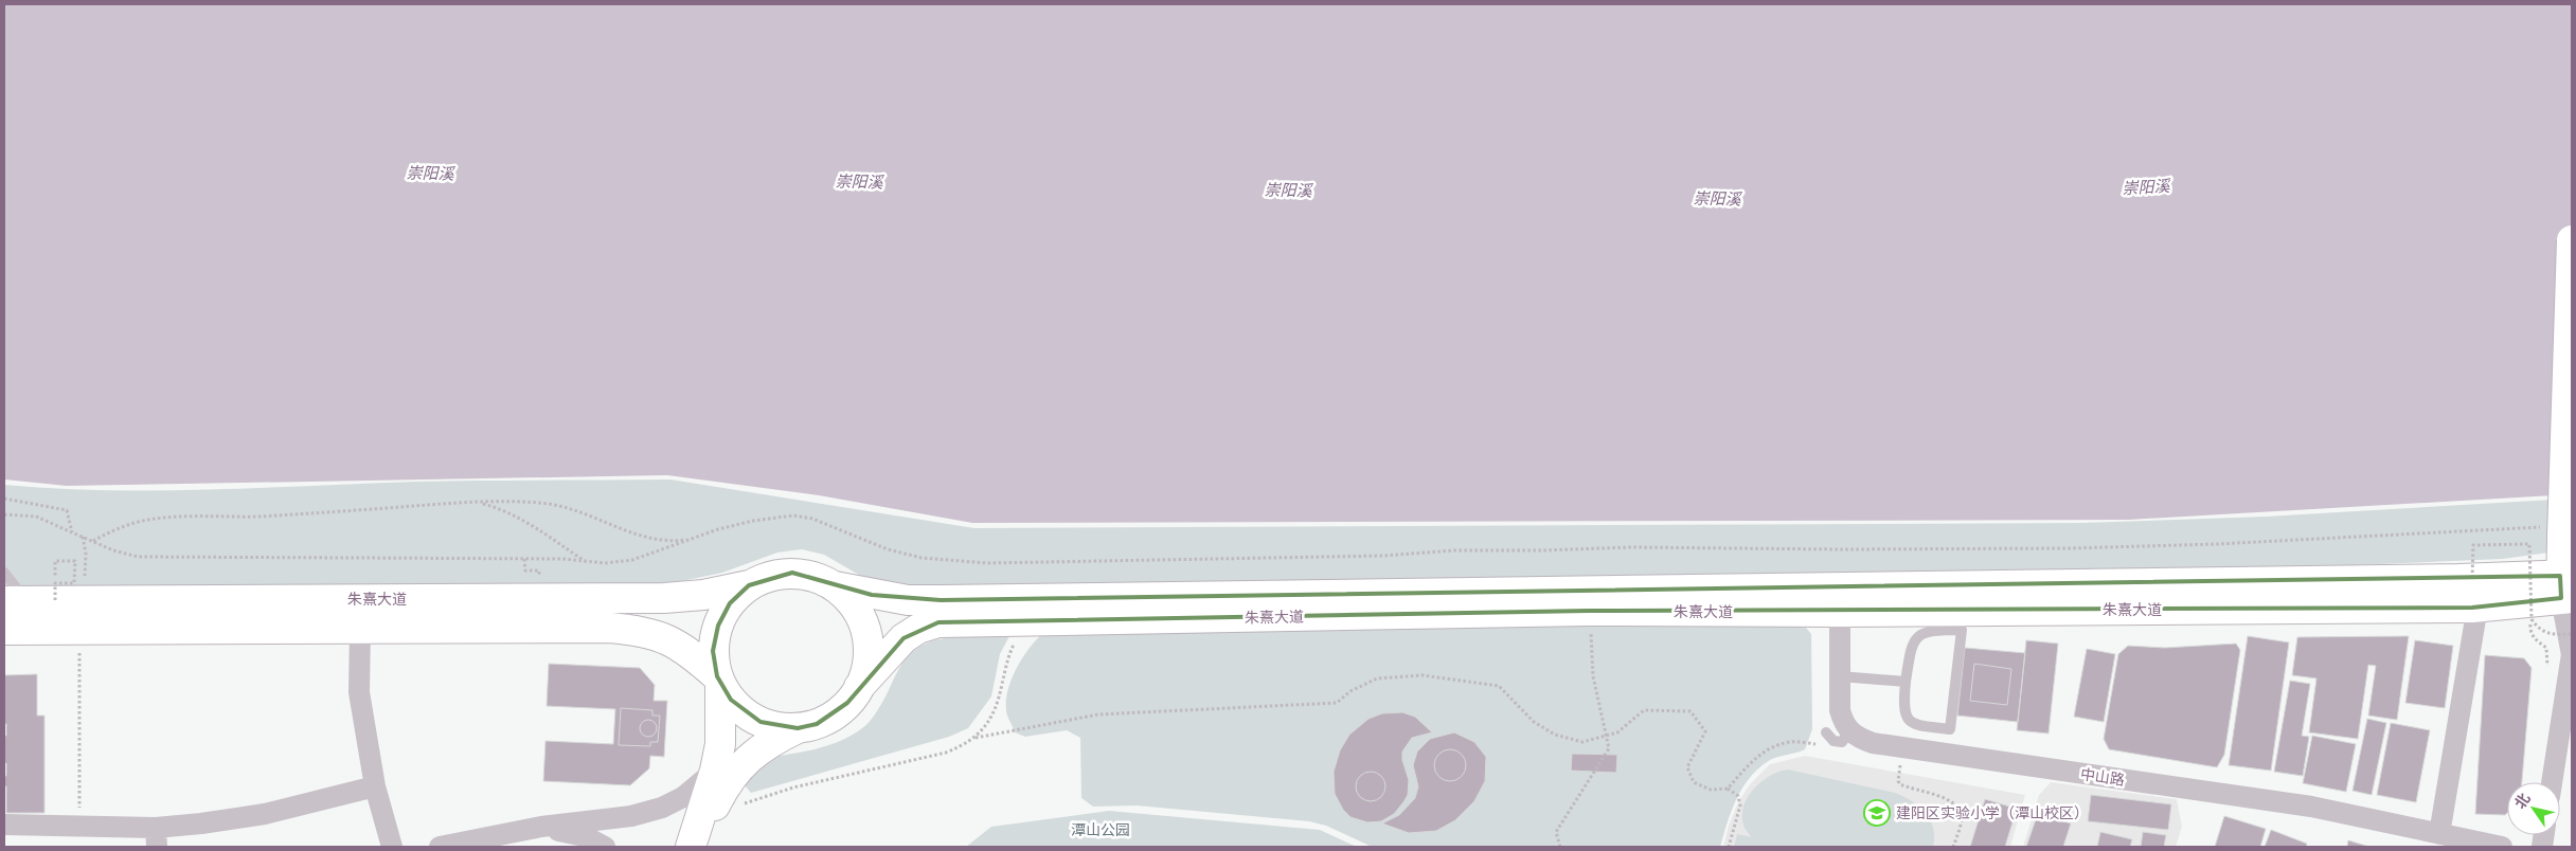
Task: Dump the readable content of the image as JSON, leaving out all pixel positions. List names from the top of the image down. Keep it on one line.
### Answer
{"streets":{"main road":["朱熹大道"],"street":["中山路"]},"crossings":[["朱熹大道","中山路"]],"water":["崇阳溪"],"parks":["潭山公园"],"places":{"school or university":["建阳区实验小学（潭山校区）"]},"north":"top left"}
